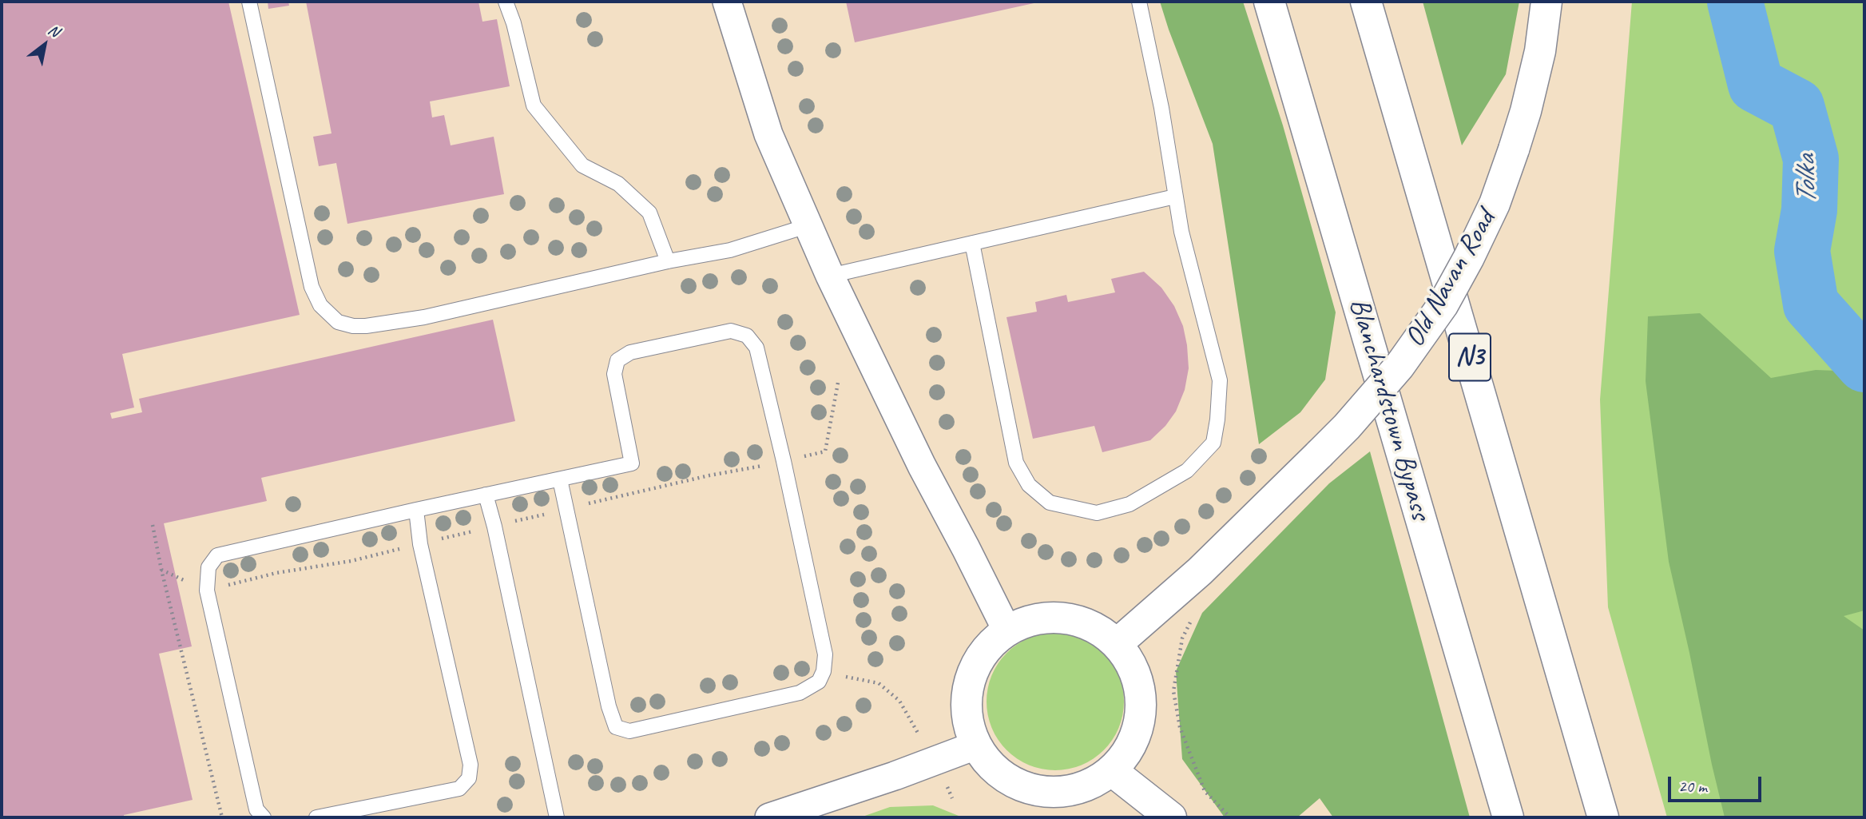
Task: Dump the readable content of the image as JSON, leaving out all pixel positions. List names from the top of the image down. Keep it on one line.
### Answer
{"streets":{"main road":["Old Navan Road","N3","Blanchardstown Bypass"]},"water":["Tolka"],"scale_bar":"20 m","north":"top right"}
